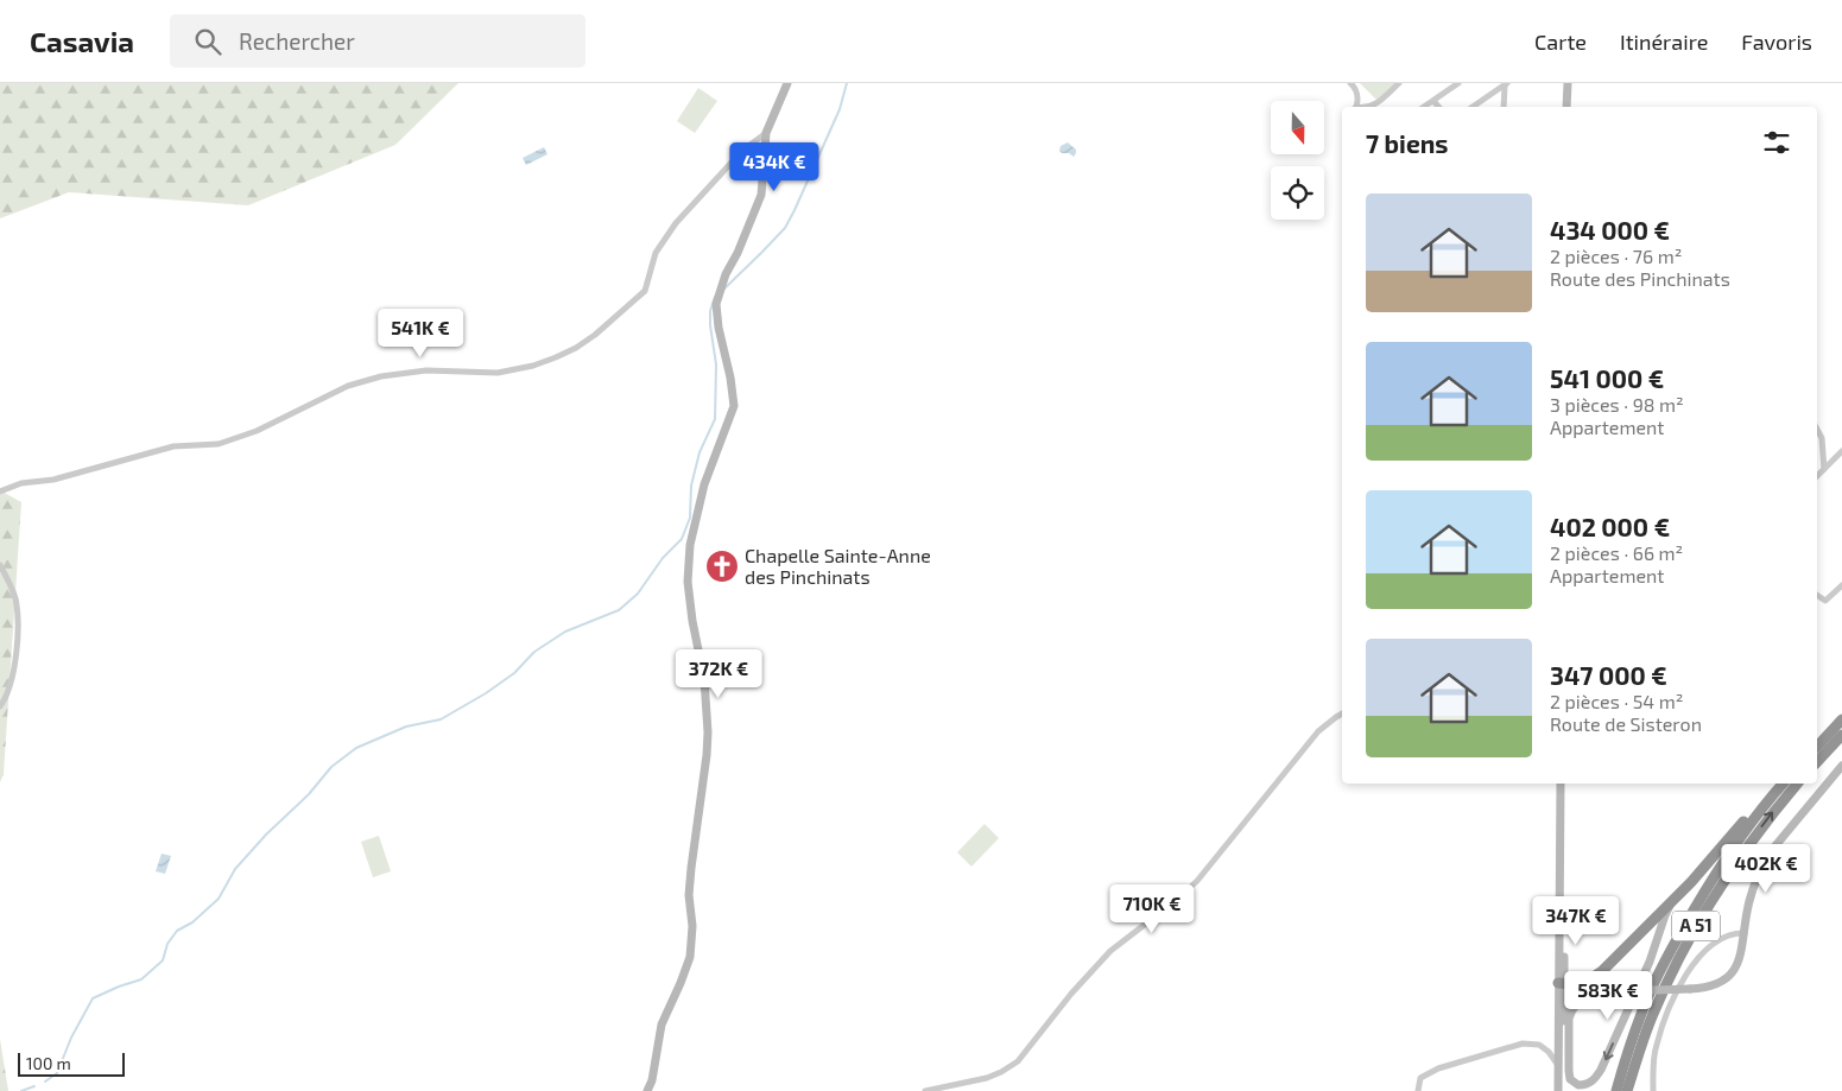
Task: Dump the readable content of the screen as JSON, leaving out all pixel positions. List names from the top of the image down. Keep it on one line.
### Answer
{"streets":{"highway":["A 51"]},"places":{"church":["Chapelle Sainte-Anne des Pinchinats"]},"scale_bar":"100 m","north":"bottom","page":{"header":"Casavia","search":"Rechercher","nav":["Carte","Itinéraire","Favoris"],"heading":"7 biens","price":["434K €","541K €","372K €","402K €","710K €","347K €","583K €"],"list":[{"name":"434 000 €","note":"2 pièces · 76 m² · Route des Pinchinats"},{"name":"541 000 €","note":"3 pièces · 98 m² · Appartement"},{"name":"402 000 €","note":"2 pièces · 66 m² · Appartement"},{"name":"347 000 €","note":"2 pièces · 54 m² · Route de Sisteron"}],"scale":"100 m"}}
